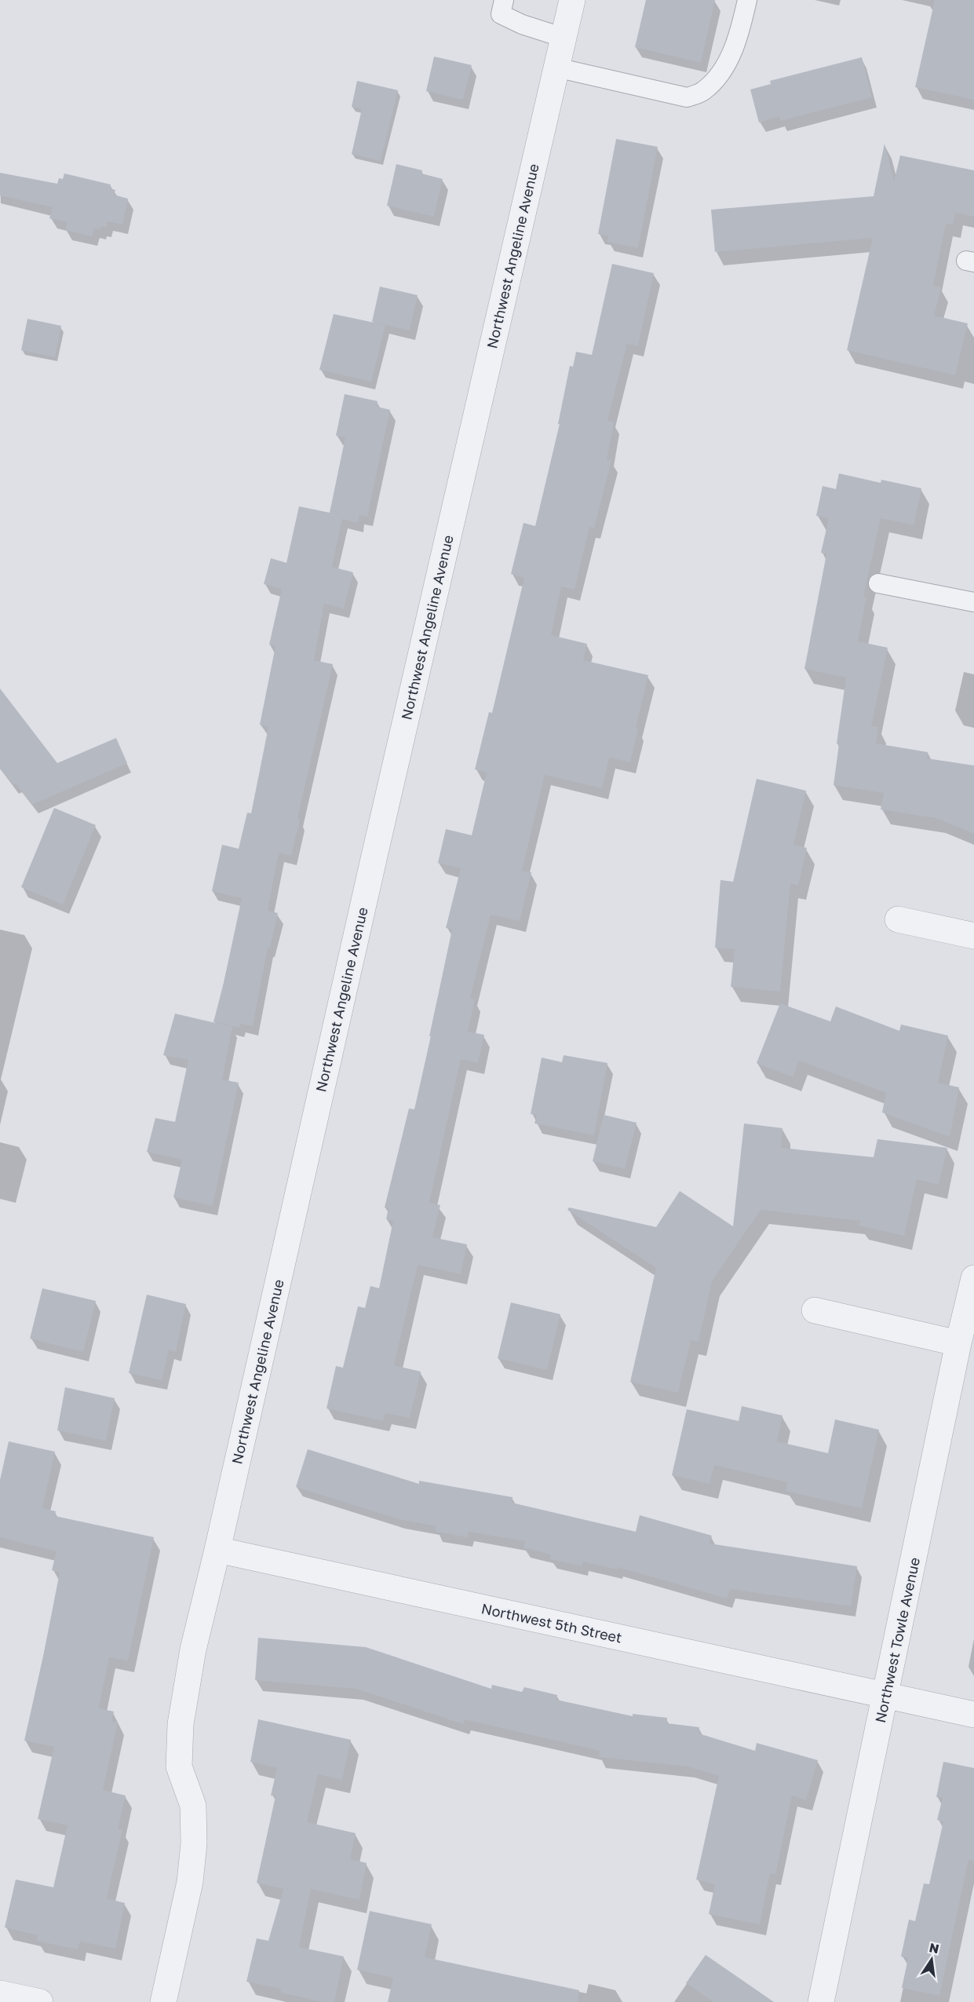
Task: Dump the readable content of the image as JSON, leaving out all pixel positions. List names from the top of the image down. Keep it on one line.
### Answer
{"streets":{"street":["Northwest Angeline Avenue","Northwest 5th Street","Northwest Towle Avenue"]},"crossings":[["Northwest Angeline Avenue","Northwest 5th Street"],["Northwest 5th Street","Northwest Towle Avenue"]],"north":"top"}
